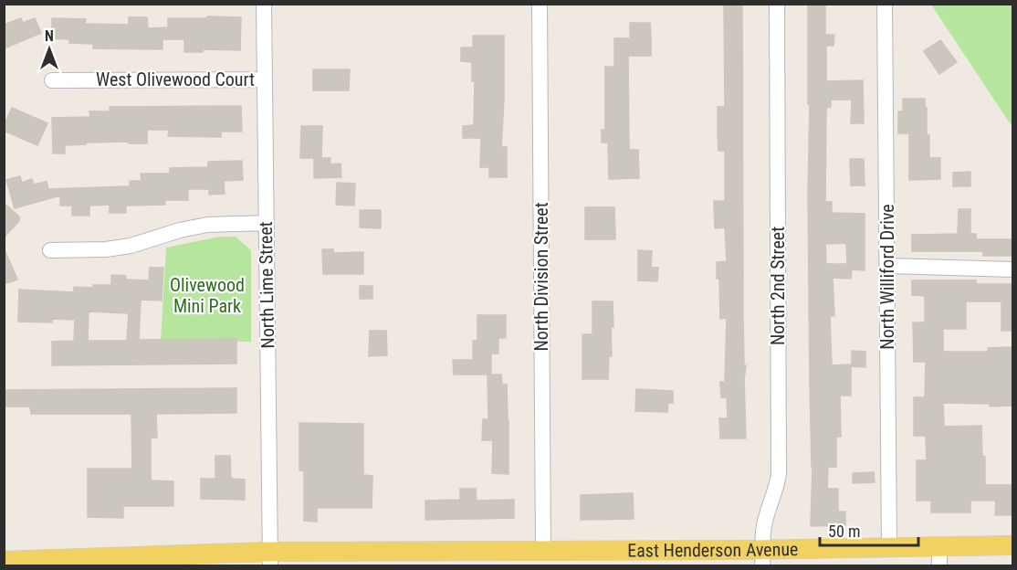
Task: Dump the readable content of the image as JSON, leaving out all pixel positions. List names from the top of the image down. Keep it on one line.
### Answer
{"streets":{"main road":["East Henderson Avenue"],"street":["West Olivewood Court","North Division Street","North Williford Drive","North Lime Street","North 2nd Street"]},"crossings":[["West Olivewood Court","North Lime Street"],["North Division Street","East Henderson Avenue"],["North Williford Drive","East Henderson Avenue"],["North Lime Street","East Henderson Avenue"],["North 2nd Street","East Henderson Avenue"]],"parks":["Olivewood Mini Park"],"scale_bar":"50 m","north":"top"}
